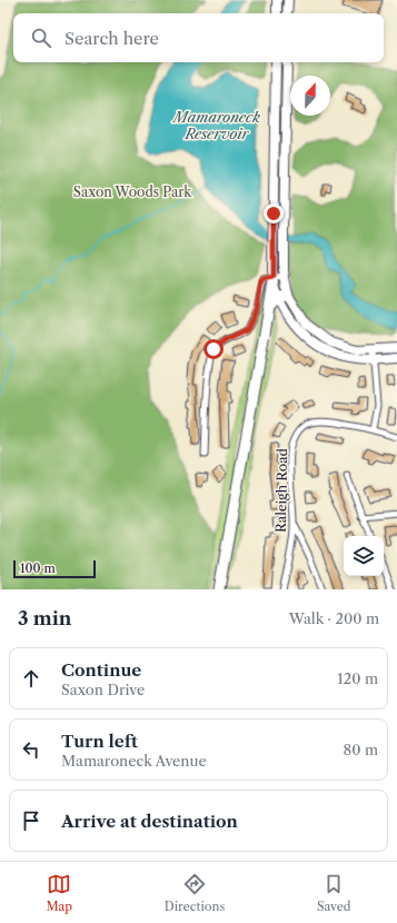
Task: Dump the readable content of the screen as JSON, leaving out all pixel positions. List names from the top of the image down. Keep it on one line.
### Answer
{"streets":{"street":["Raleigh Road"]},"water":["Mamaroneck Reservoir"],"parks":["Saxon Woods Park"],"scale_bar":"100 m","north":"top","page":{"search":"Search here","scale":"100 m","heading":["3 min","Walk · 200 m"],"list":[["Continue","Saxon Drive","120 m"],["Turn left","Mamaroneck Avenue","80 m"],"Arrive at destination"],"nav":["Map","Directions","Saved"]}}
